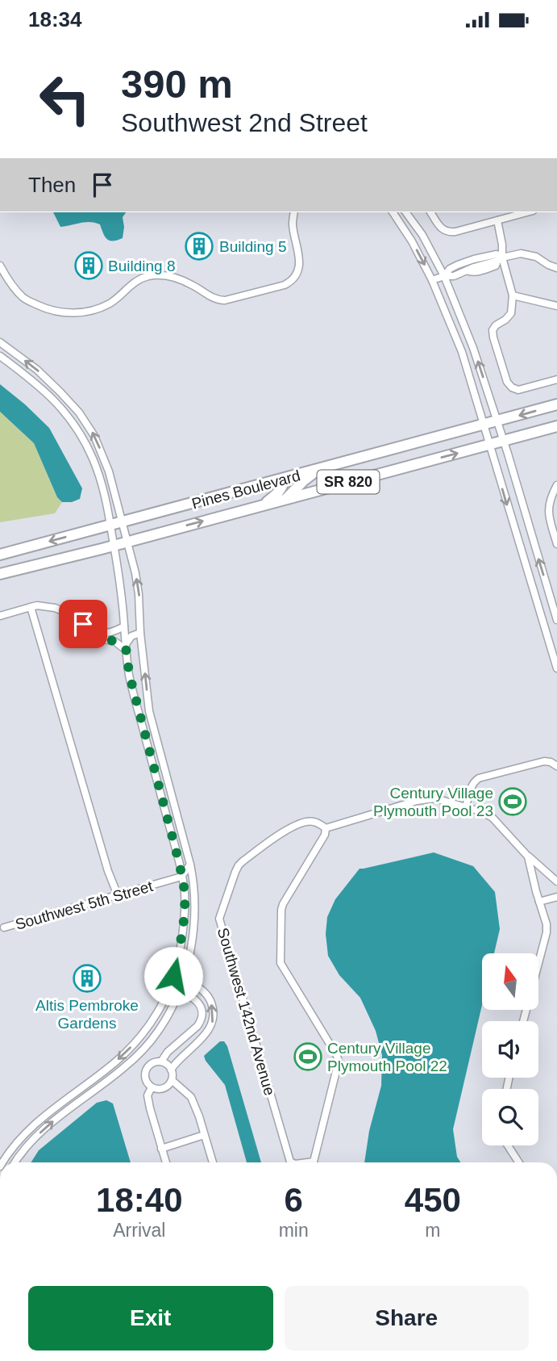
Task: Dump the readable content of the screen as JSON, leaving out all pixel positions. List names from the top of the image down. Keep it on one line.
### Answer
{"streets":{"highway":["SR 820","Pines Boulevard"],"street":["Southwest 5th Street","Southwest 142nd Avenue"]},"places":{"building":["Building 5","Building 8","Altis Pembroke Gardens"],"sports":["Century Village Plymouth Pool 23","Century Village Plymouth Pool 22"]},"north":"top","page":{"status":"18:34","turn":["390 m","Southwest 2nd Street"],"then":"Then","eta":["18:40","Arrival","6","min","450","m"],"buttons":["Exit","Share"]}}
